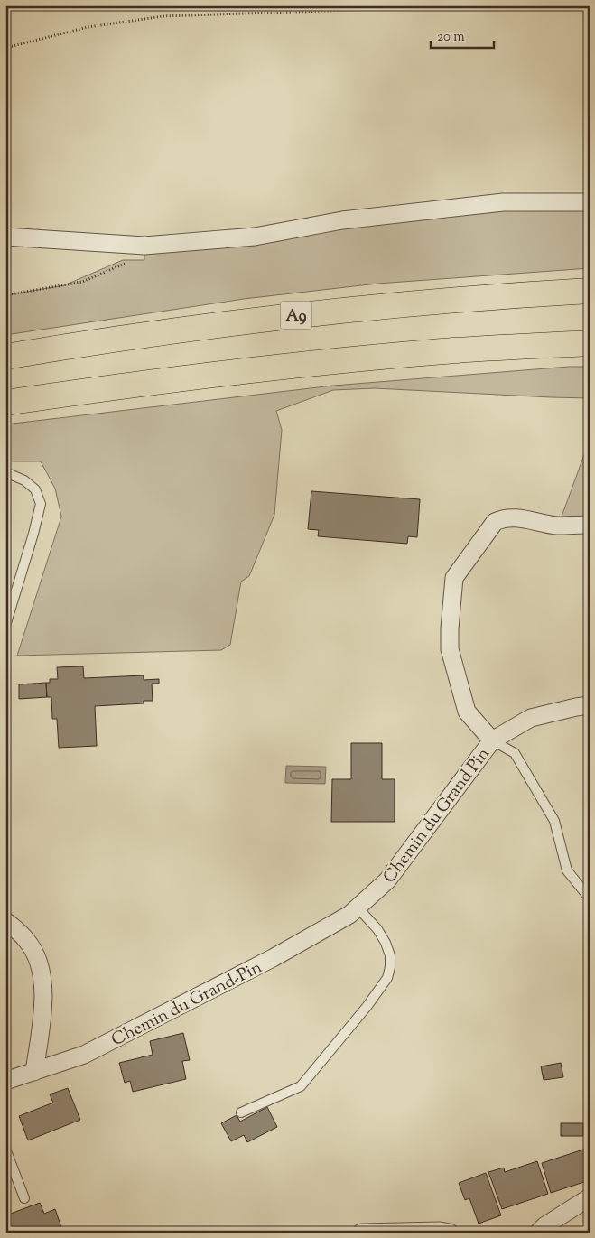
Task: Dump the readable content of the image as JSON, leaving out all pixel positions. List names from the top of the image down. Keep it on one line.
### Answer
{"streets":{"highway":["A9"],"street":["Chemin du Grand Pin","Chemin du Grand-Pin"]},"crossings":[["Chemin du Grand Pin","Chemin du Grand-Pin"]],"scale_bar":"20 m"}
